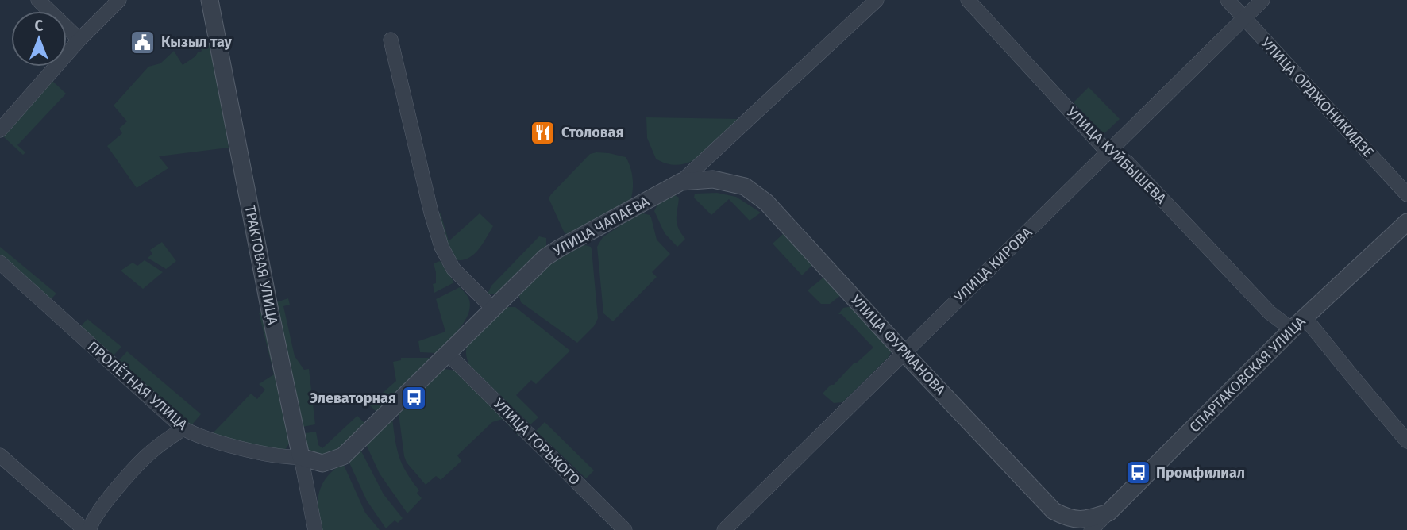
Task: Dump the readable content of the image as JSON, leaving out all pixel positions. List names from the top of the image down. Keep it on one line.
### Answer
{"streets":{"street":["УЛИЦА ОРДЖОНИКИДЗЕ","УЛИЦА КУЙБЫШЕВА","УЛИЦА ЧАПАЕВА","ТРАКТОВАЯ УЛИЦА","УЛИЦА КИРОВА","УЛИЦА ФУРМАНОВА","СПАРТАКОВСКАЯ УЛИЦА","ПРОЛЁТНАЯ УЛИЦА","УЛИЦА ГОРЬКОГО"]},"crossings":[["УЛИЦА ОРДЖОНИКИДЗЕ","УЛИЦА КИРОВА"],["УЛИЦА КУЙБЫШЕВА","УЛИЦА КИРОВА"],["УЛИЦА КУЙБЫШЕВА","СПАРТАКОВСКАЯ УЛИЦА"],["УЛИЦА ЧАПАЕВА","ТРАКТОВАЯ УЛИЦА"],["УЛИЦА ЧАПАЕВА","УЛИЦА ФУРМАНОВА"],["УЛИЦА ЧАПАЕВА","ПРОЛЁТНАЯ УЛИЦА"],["УЛИЦА ЧАПАЕВА","УЛИЦА ГОРЬКОГО"],["ТРАКТОВАЯ УЛИЦА","ПРОЛЁТНАЯ УЛИЦА"],["УЛИЦА КИРОВА","УЛИЦА ФУРМАНОВА"],["УЛИЦА ФУРМАНОВА","СПАРТАКОВСКАЯ УЛИЦА"]],"places":{"public building":["Кызыл тау"],"restaurant":["Столовая"],"bus stop":["Элеваторная","Промфилиал"]},"north":"top"}
